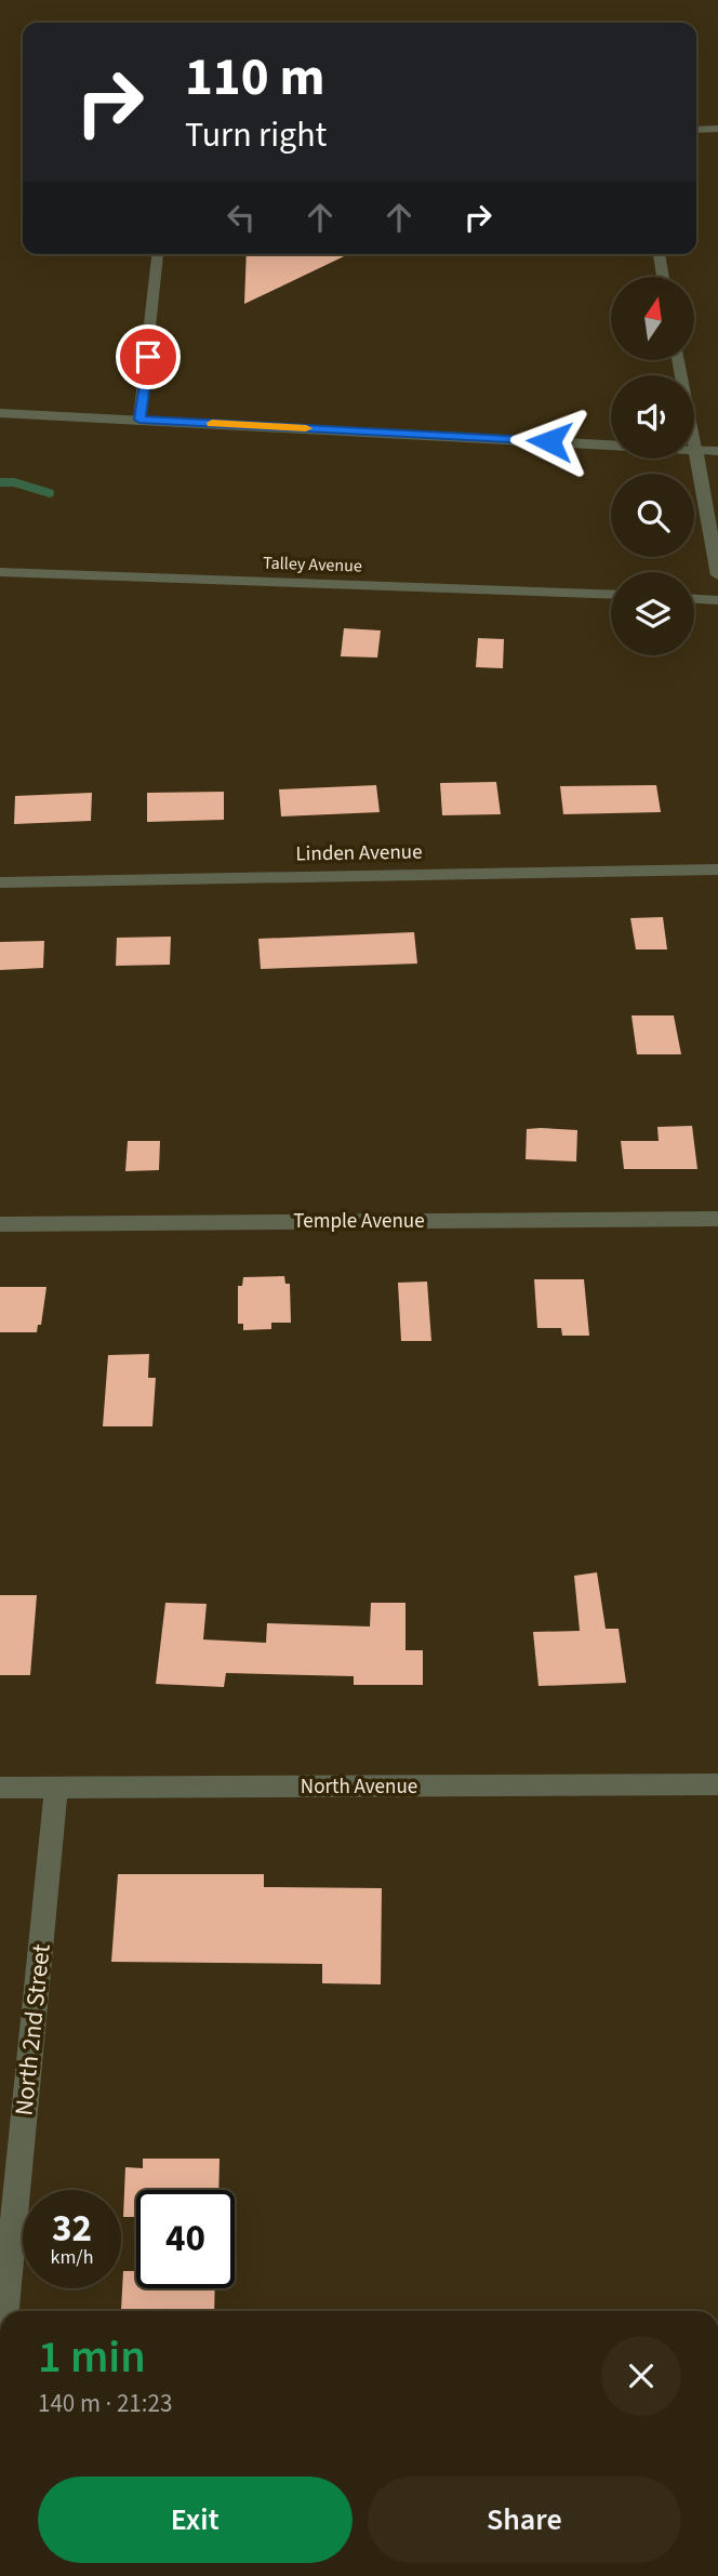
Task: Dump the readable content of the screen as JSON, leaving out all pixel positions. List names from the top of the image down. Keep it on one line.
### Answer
{"streets":{"street":["Talley Avenue","Linden Avenue","Temple Avenue","North Avenue","North 2nd Street"]},"crossings":[["North Avenue","North 2nd Street"]],"north":"top","page":{"turn":["110 m","Turn right"],"speed":"32 km/h","limit":"40","heading":["1 min","140 m · 21:23"],"buttons":["Exit","Share"]}}
